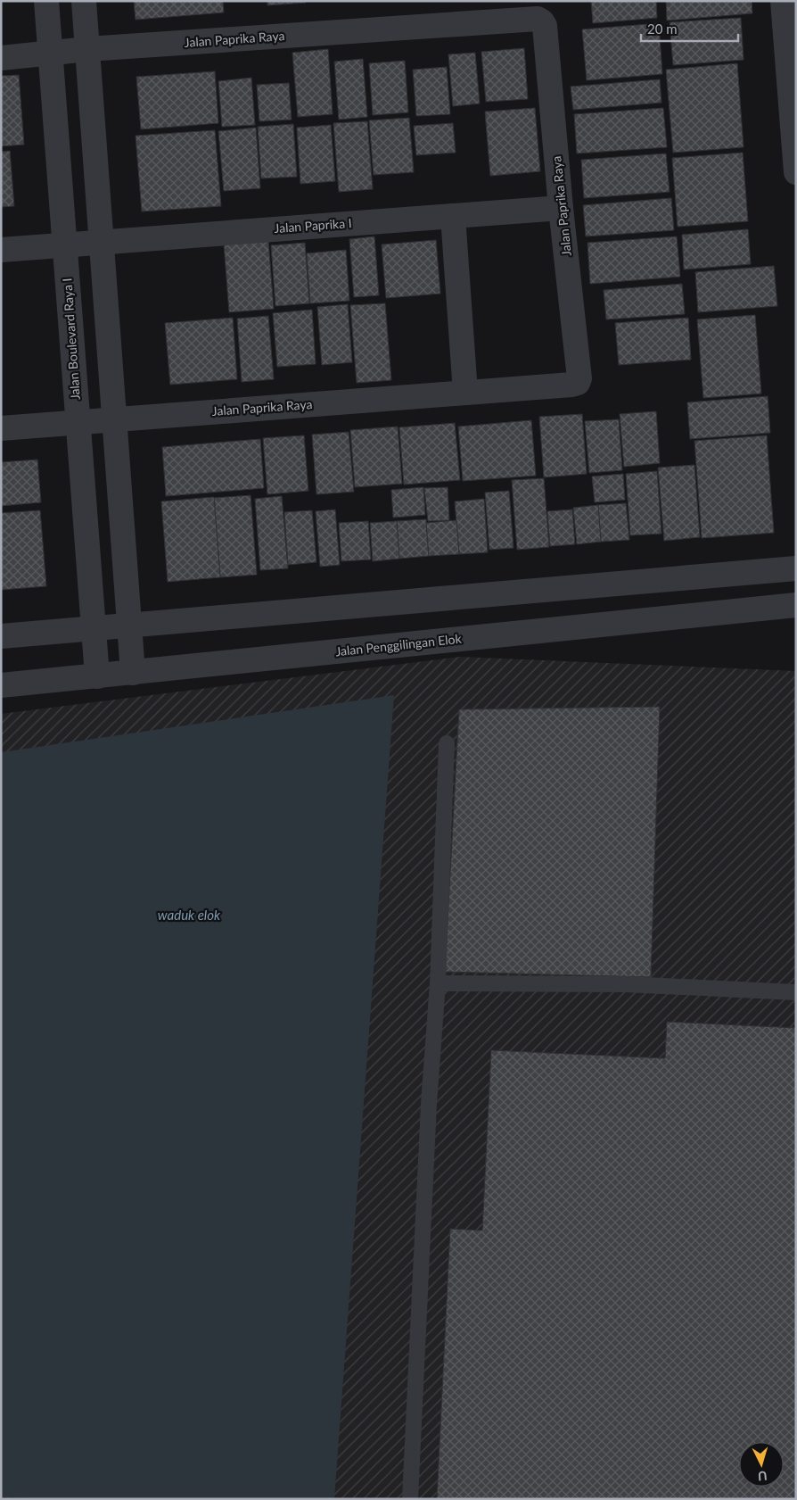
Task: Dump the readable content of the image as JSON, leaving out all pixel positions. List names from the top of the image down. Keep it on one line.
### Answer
{"streets":{"street":["Jalan Paprika Raya","Jalan Paprika I","Jalan Boulevard Raya I","Jalan Penggilingan Elok"]},"crossings":[["Jalan Paprika Raya","Jalan Paprika I"],["Jalan Paprika Raya","Jalan Boulevard Raya I"],["Jalan Paprika I","Jalan Boulevard Raya I"],["Jalan Boulevard Raya I","Jalan Penggilingan Elok"]],"water":["waduk elok"],"scale_bar":"20 m","north":"bottom"}
